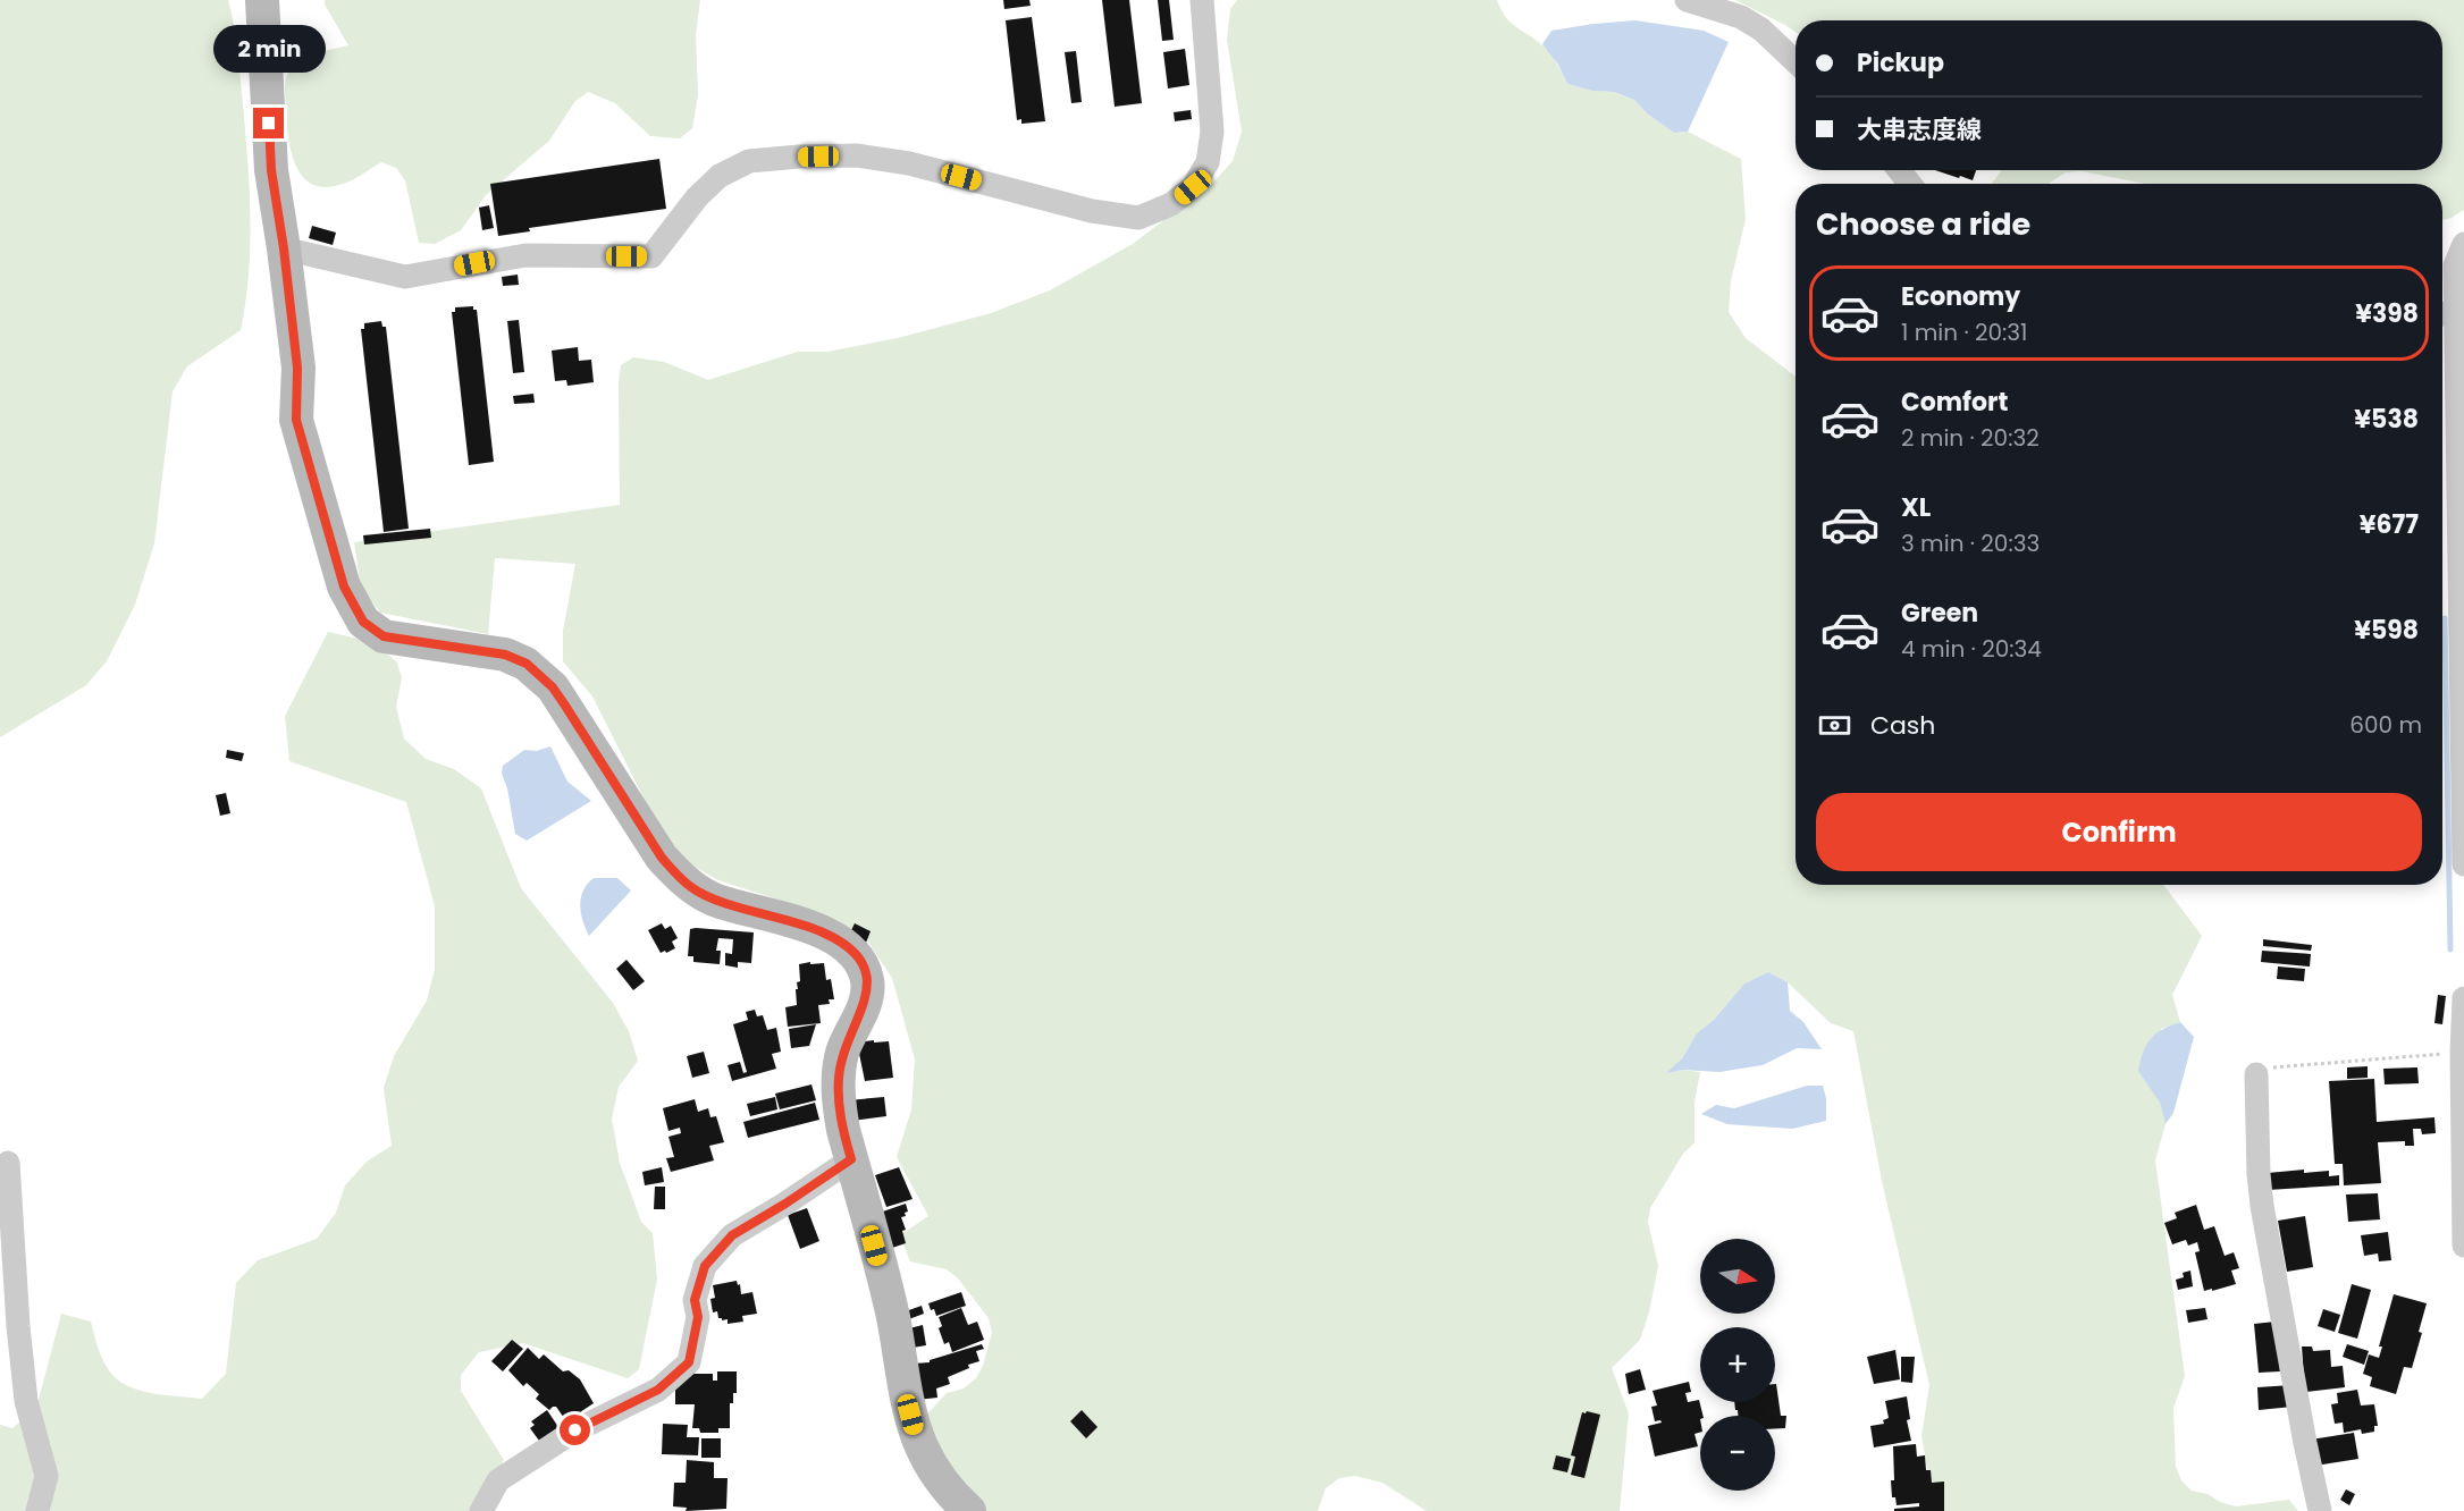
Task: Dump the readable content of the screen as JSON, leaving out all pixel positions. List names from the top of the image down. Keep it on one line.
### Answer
{"north":"right","page":{"banner":["Pickup","大串志度線"],"bubble":"2 min","heading":"Choose a ride","list":[{"name":"Economy","note":"1 min · 20:31","value":"¥398"},{"name":"Comfort","note":"2 min · 20:32","value":"¥538"},{"name":"XL","note":"3 min · 20:33","value":"¥677"},{"name":"Green","note":"4 min · 20:34","value":"¥598"}],"pay":["Cash","600 m"],"buttons":"Confirm","map_buttons":["+","−"]}}
